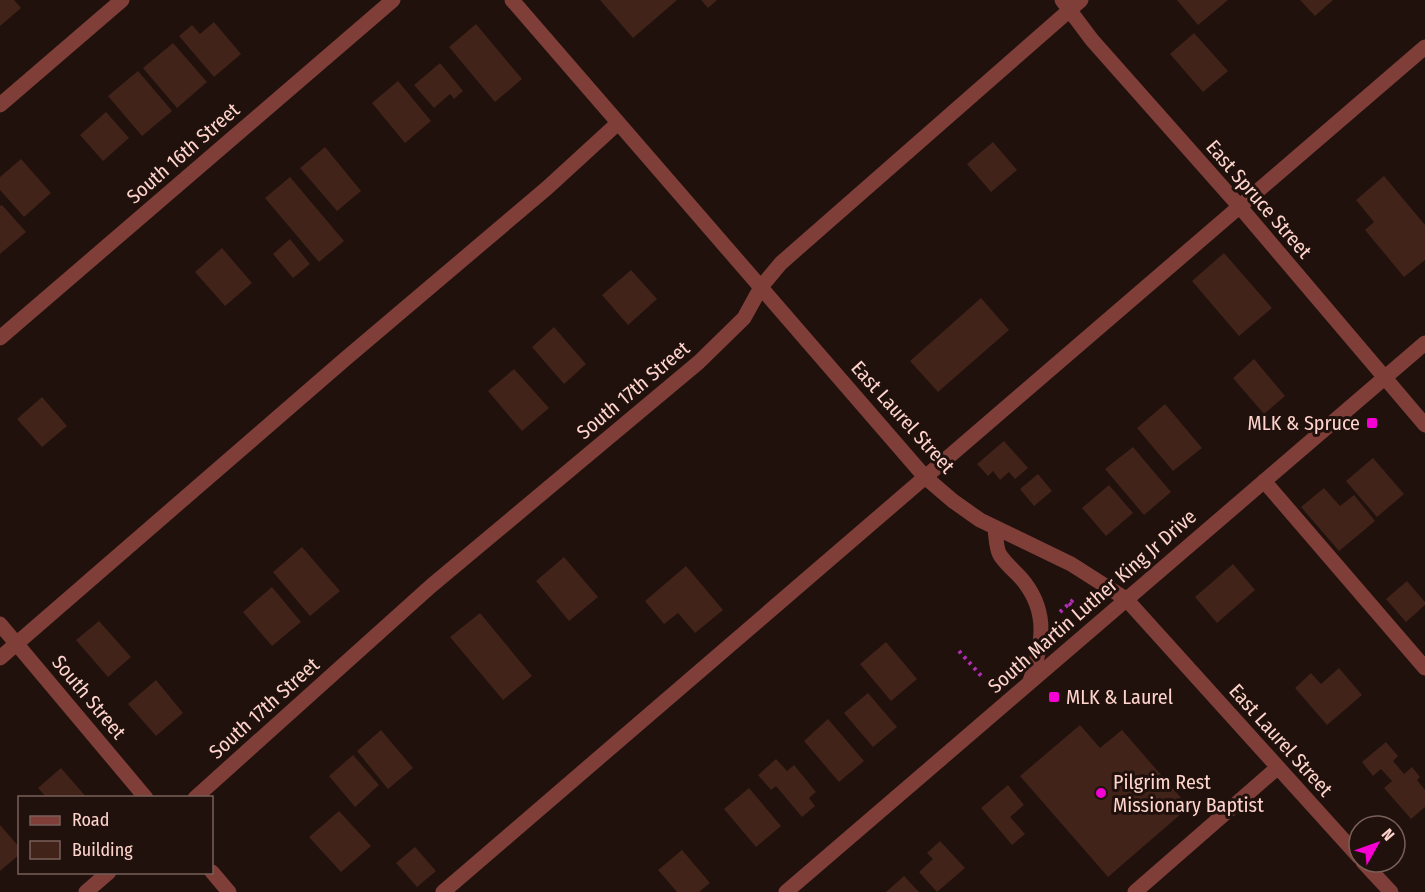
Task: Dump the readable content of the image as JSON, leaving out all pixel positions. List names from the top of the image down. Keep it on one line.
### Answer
{"streets":{"street":["South 16th Street","East Spruce Street","South 17th Street","East Laurel Street","South Martin Luther King Jr Drive","South Street"]},"crossings":[["East Spruce Street","South 17th Street"],["East Spruce Street","South Martin Luther King Jr Drive"],["South 17th Street","East Laurel Street"],["East Laurel Street","South Martin Luther King Jr Drive"]],"places":{"transit":["MLK & Spruce","MLK & Laurel"],"other":["Pilgrim Rest Missionary Baptist"]},"legend":["Road","Building"],"north":"top right"}
